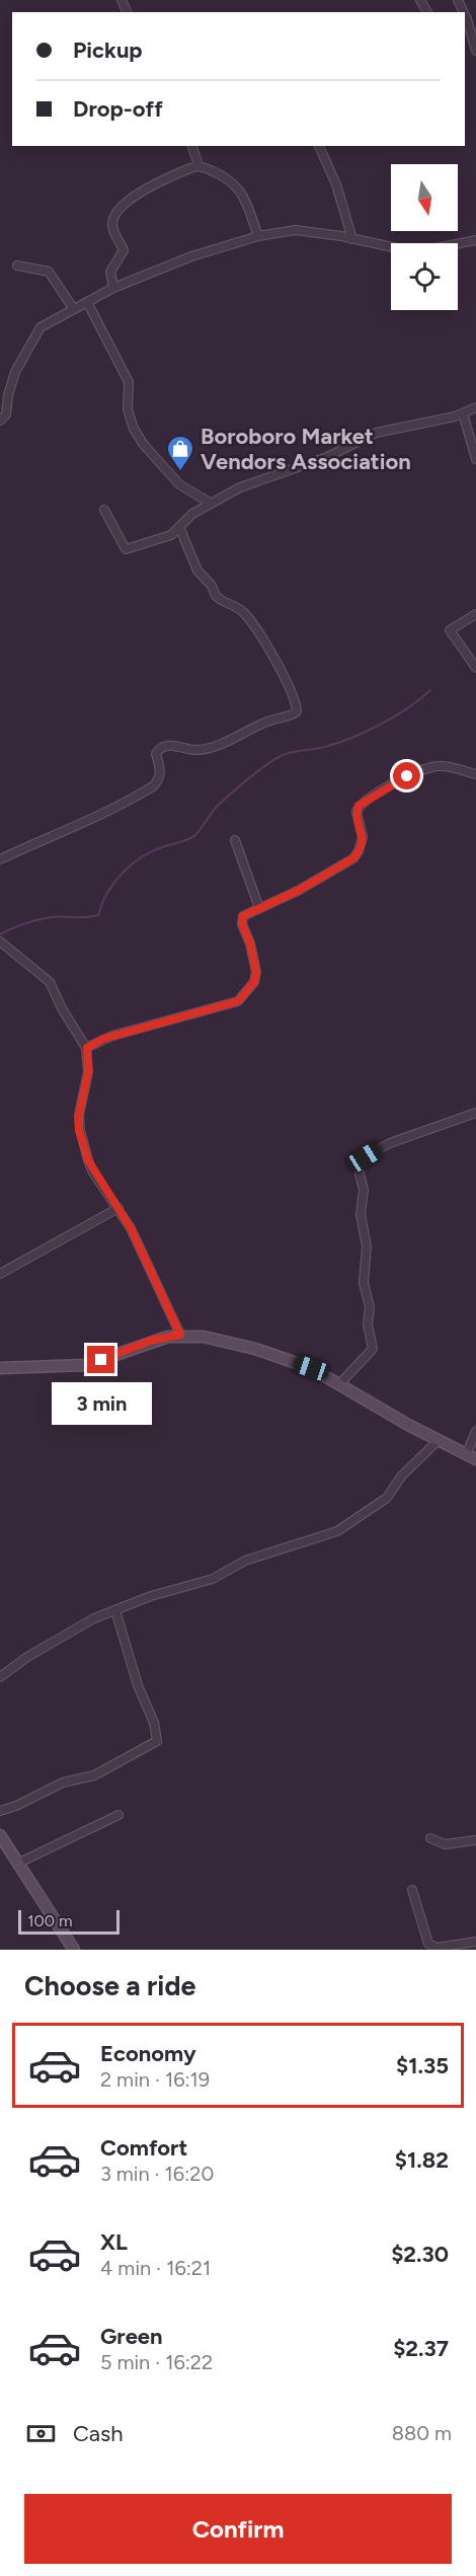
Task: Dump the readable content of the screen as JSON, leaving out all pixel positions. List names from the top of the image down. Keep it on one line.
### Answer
{"places":{"shop":["Boroboro Market Vendors Association"]},"scale_bar":"100 m","north":"bottom","page":{"banner":["Pickup","Drop-off"],"bubble":"3 min","scale":"100 m","heading":"Choose a ride","list":[{"name":"Economy","note":"2 min · 16:19","value":"$1.35"},{"name":"Comfort","note":"3 min · 16:20","value":"$1.82"},{"name":"XL","note":"4 min · 16:21","value":"$2.30"},{"name":"Green","note":"5 min · 16:22","value":"$2.37"}],"pay":["Cash","880 m"],"buttons":"Confirm"}}
